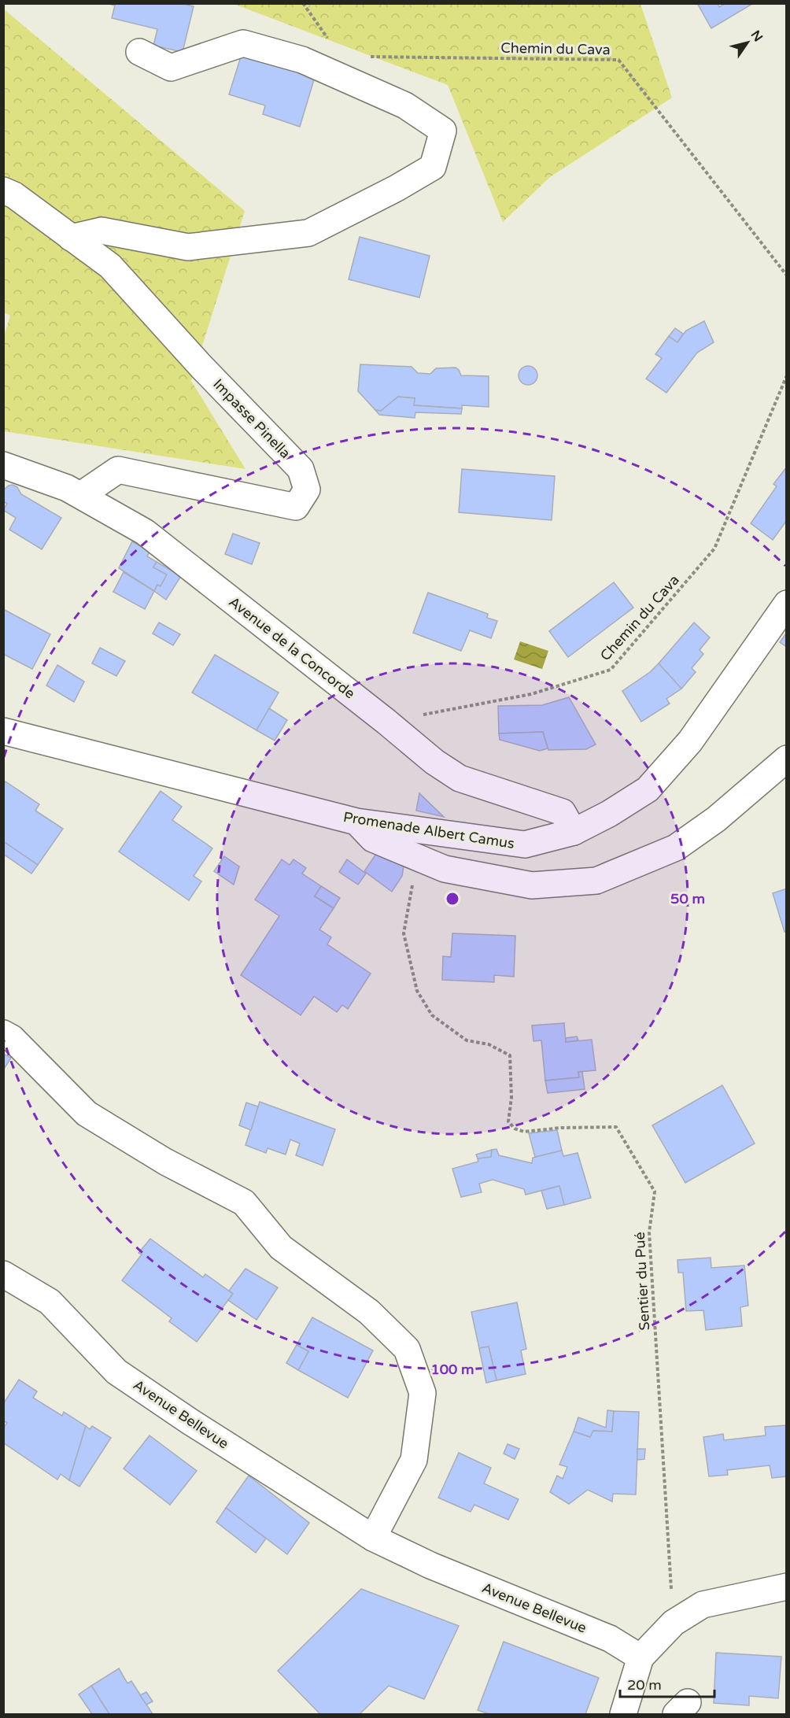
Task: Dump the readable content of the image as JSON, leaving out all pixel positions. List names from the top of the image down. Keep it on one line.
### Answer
{"streets":{"street":["Impasse Pinella","Avenue de la Concorde","Promenade Albert Camus","Avenue Bellevue"],"path":["Chemin du Cava","Sentier du Pué"]},"crossings":[["Chemin du Cava","Avenue de la Concorde"],["Impasse Pinella","Avenue de la Concorde"],["Avenue de la Concorde","Promenade Albert Camus"]],"scale_bar":"20 m","north":"top right","rings":["50 m","100 m"]}
